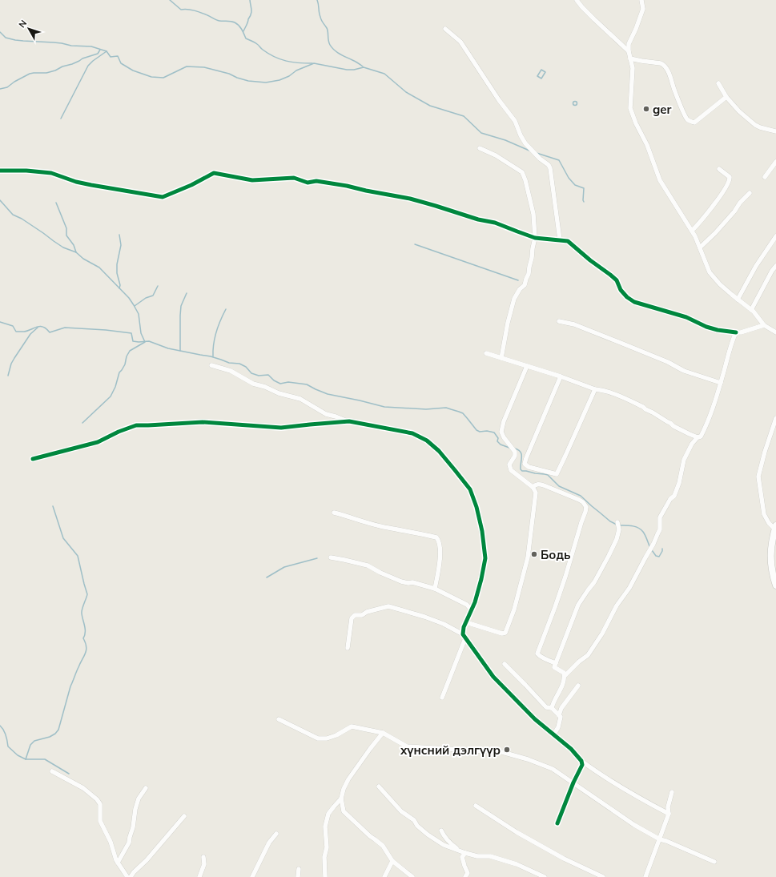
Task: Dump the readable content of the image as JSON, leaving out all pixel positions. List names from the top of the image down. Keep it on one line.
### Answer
{"places":["ger","Бодь","хүнсний дэлгүүр"],"north":"top left"}
